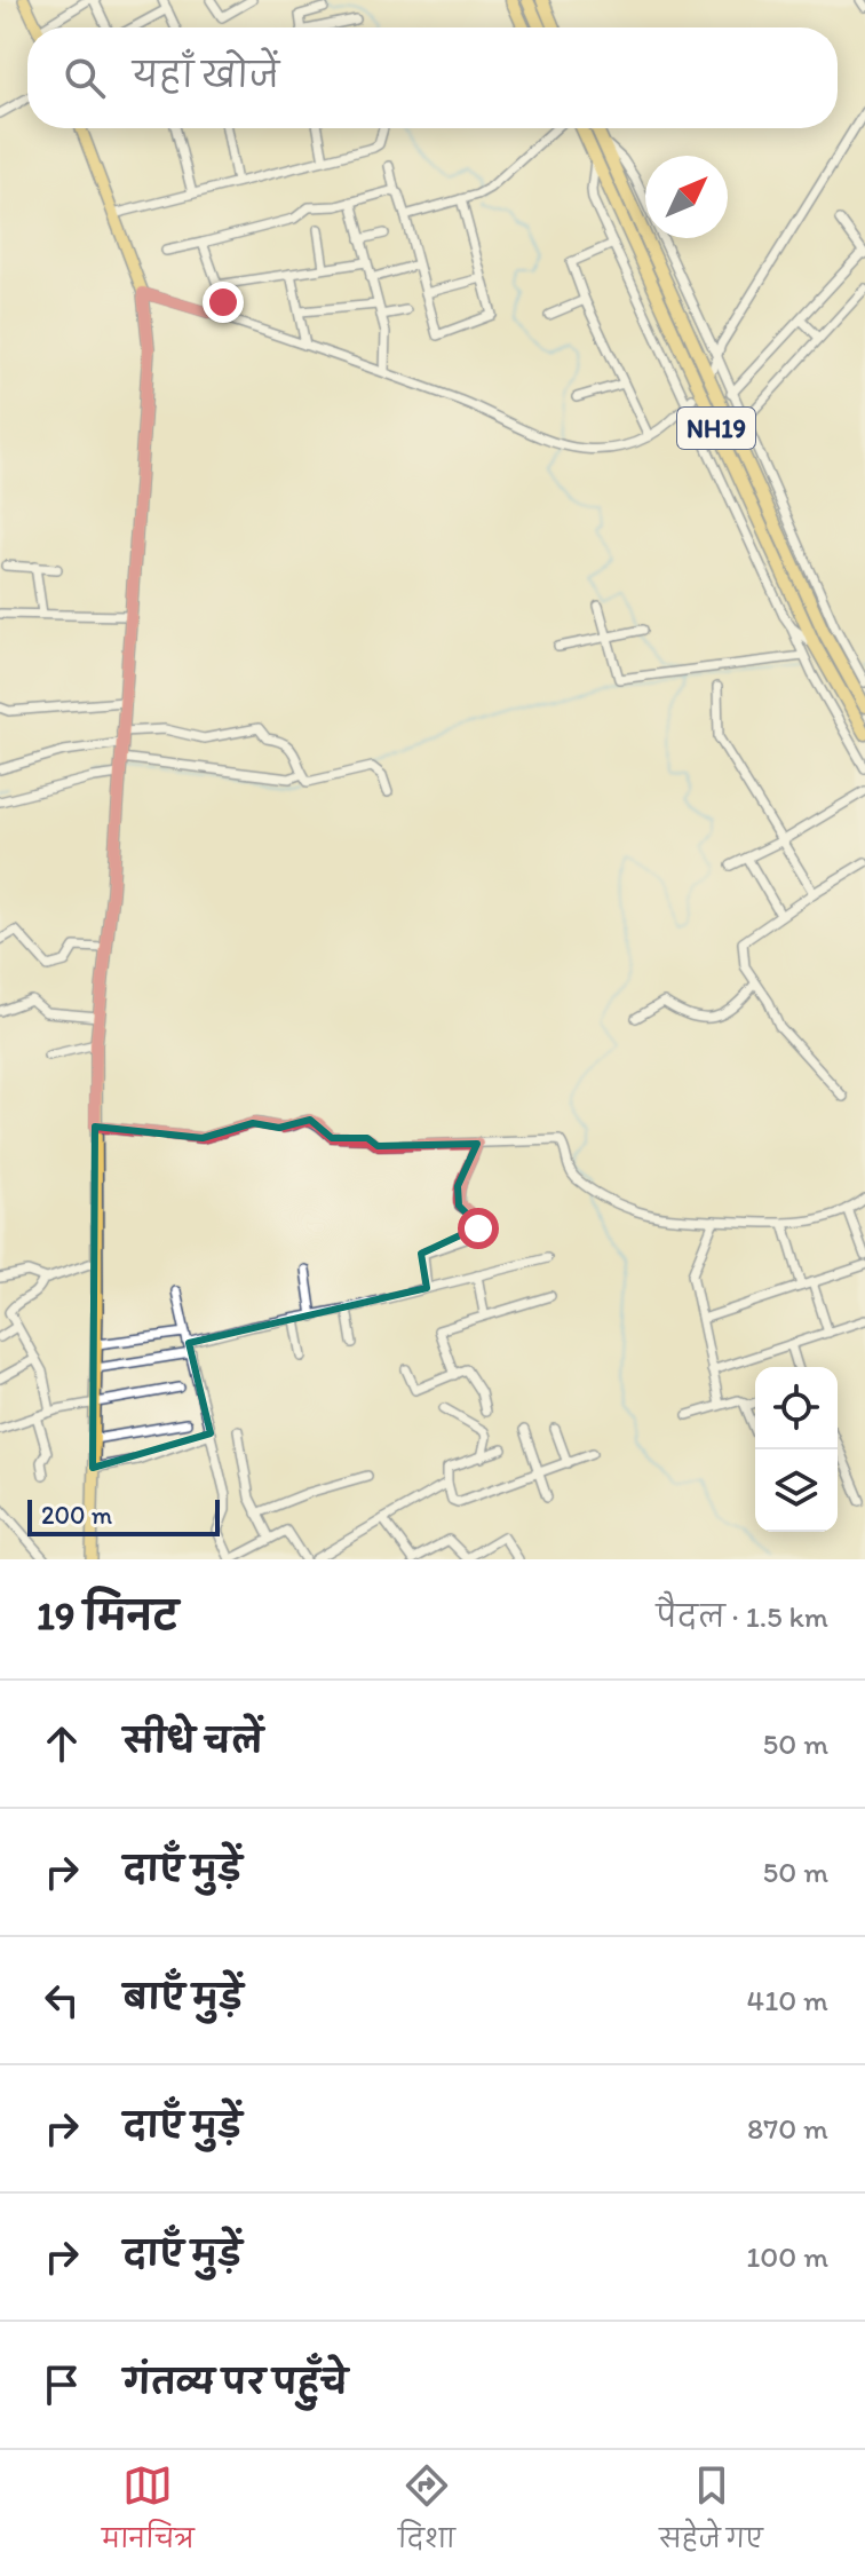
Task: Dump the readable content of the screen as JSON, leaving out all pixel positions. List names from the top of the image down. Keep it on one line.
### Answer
{"streets":{"highway":["NH19"]},"scale_bar":"200 m","north":"top right","page":{"search":"यहाँ खोजें","scale":"200 m","heading":["19 मिनट","पैदल · 1.5 km"],"list":[["सीधे चलें","50 m"],["दाएँ मुड़ें","50 m"],["बाएँ मुड़ें","410 m"],["दाएँ मुड़ें","870 m"],["दाएँ मुड़ें","100 m"],"गंतव्य पर पहुँचे"],"nav":["मानचित्र","दिशा","सहेजे गए"]}}
